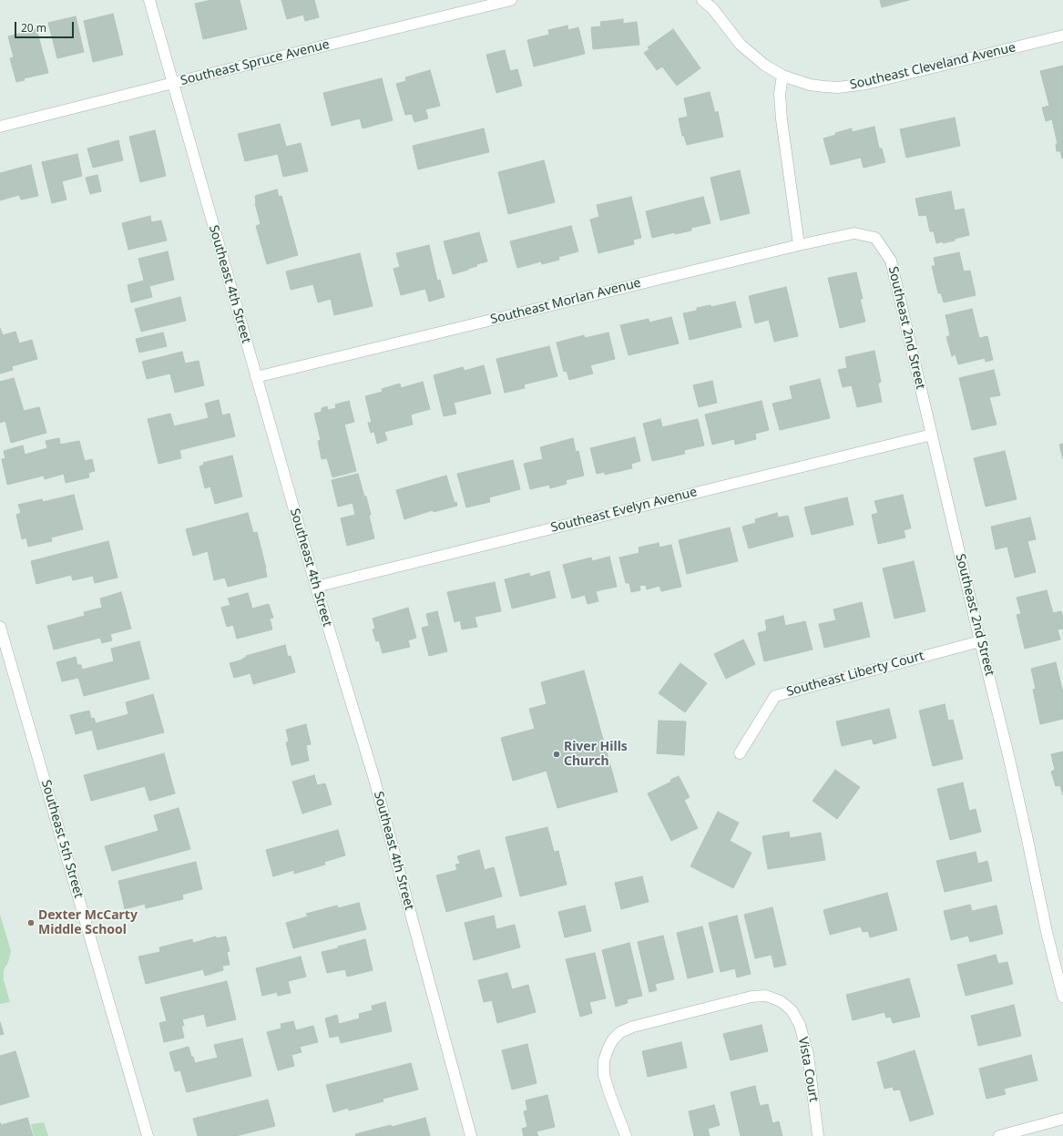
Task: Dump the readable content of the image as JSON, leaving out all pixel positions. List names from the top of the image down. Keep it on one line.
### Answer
{"streets":{"street":["Southeast Spruce Avenue","Southeast Cleveland Avenue","Southeast 4th Street","Southeast Morlan Avenue","Southeast 2nd Street","Southeast Evelyn Avenue","Southeast Liberty Court","Southeast 5th Street","Vista Court"]},"crossings":[["Southeast Spruce Avenue","Southeast 4th Street"],["Southeast 4th Street","Southeast Morlan Avenue"],["Southeast 4th Street","Southeast Evelyn Avenue"],["Southeast Morlan Avenue","Southeast 2nd Street"],["Southeast 2nd Street","Southeast Evelyn Avenue"],["Southeast 2nd Street","Southeast Liberty Court"]],"places":["River Hills Church","Dexter McCarty Middle School"],"scale_bar":"20 m"}
